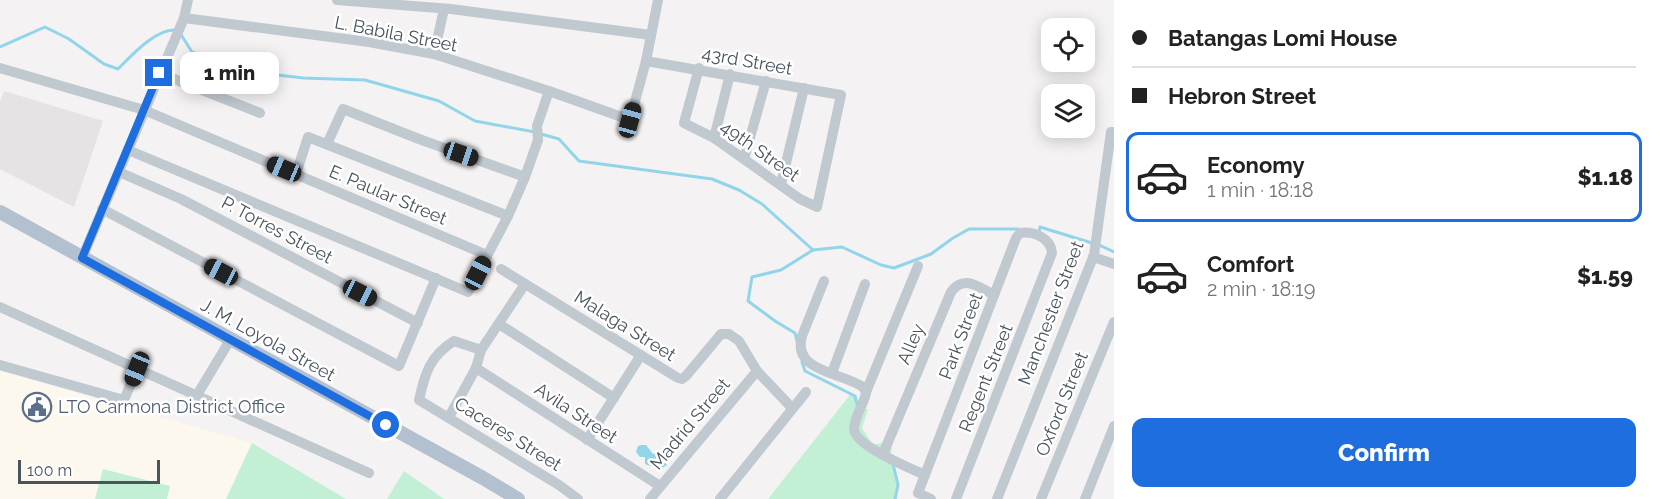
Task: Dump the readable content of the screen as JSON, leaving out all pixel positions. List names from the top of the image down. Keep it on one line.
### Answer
{"streets":{"main road":["J. M. Loyola Street"],"street":["L. Babila Street","43rd Street","49th Street","E. Paular Street","P. Torres Street","Manchester Street","Malaga Street","Park Street","Alley","Regent Street","Oxford Street","Avila Street","Madrid Street","Caceres Street"]},"crossings":[["L. Babila Street","43rd Street"],["43rd Street","49th Street"],["Malaga Street","Madrid Street"],["Park Street","Alley"],["Park Street","Regent Street"],["Avila Street","Madrid Street"]],"places":{"public building":["LTO Carmona District Office"]},"scale_bar":"100 m","page":{"banner":["Batangas Lomi House","Hebron Street"],"bubble":"1 min","list":[{"name":"Economy","note":"1 min · 18:18","value":"$1.18"},{"name":"Comfort","note":"2 min · 18:19","value":"$1.59"}],"buttons":"Confirm","scale":"100 m"}}
